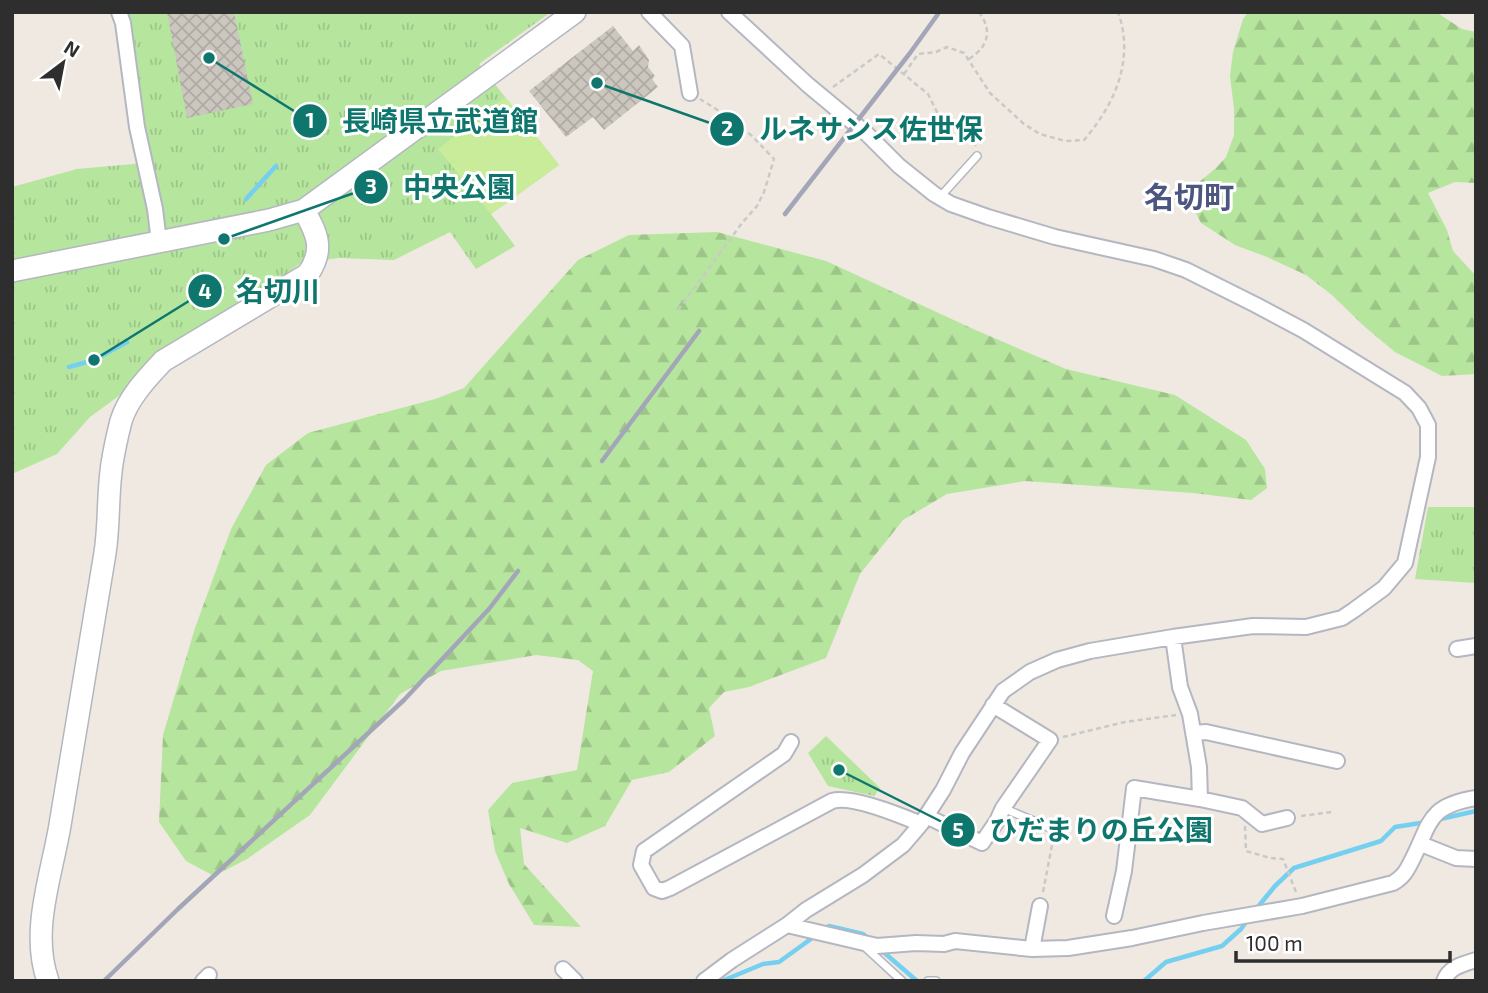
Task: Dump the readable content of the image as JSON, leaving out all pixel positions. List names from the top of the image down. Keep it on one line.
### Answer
{"districts":["名切町"],"places":["長崎県立武道館","ルネサンス佐世保","中央公園","名切川","ひだまりの丘公園"],"scale_bar":"100 m","north":"top right"}
